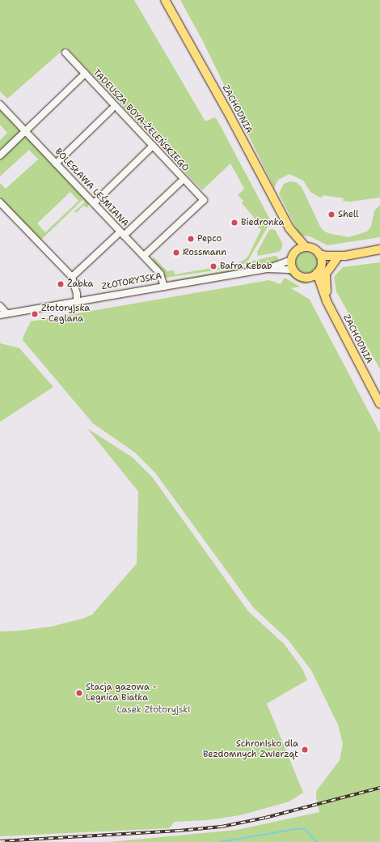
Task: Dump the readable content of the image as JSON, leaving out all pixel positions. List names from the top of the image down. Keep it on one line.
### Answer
{"streets":{"main road":["ZACHODNIA"],"street":["TADEUSZA BOYA-ŻELEŃSKIEGO","BOLESŁAWA LEŚMIANA","ZŁOTORYJSKA"]},"crossings":[["ZACHODNIA","ZŁOTORYJSKA"],["TADEUSZA BOYA-ŻELEŃSKIEGO","BOLESŁAWA LEŚMIANA"],["BOLESŁAWA LEŚMIANA","ZŁOTORYJSKA"]],"parks":["Lasek Złotoryjski"],"places":["Shell","Biedronka","Pepco","Rossmann","Bafra Kebab","Żabka","Złotoryjska - Ceglana","Stacja gazowa - Legnica Białka","Schronisko dla Bezdomnych Zwierząt"]}
